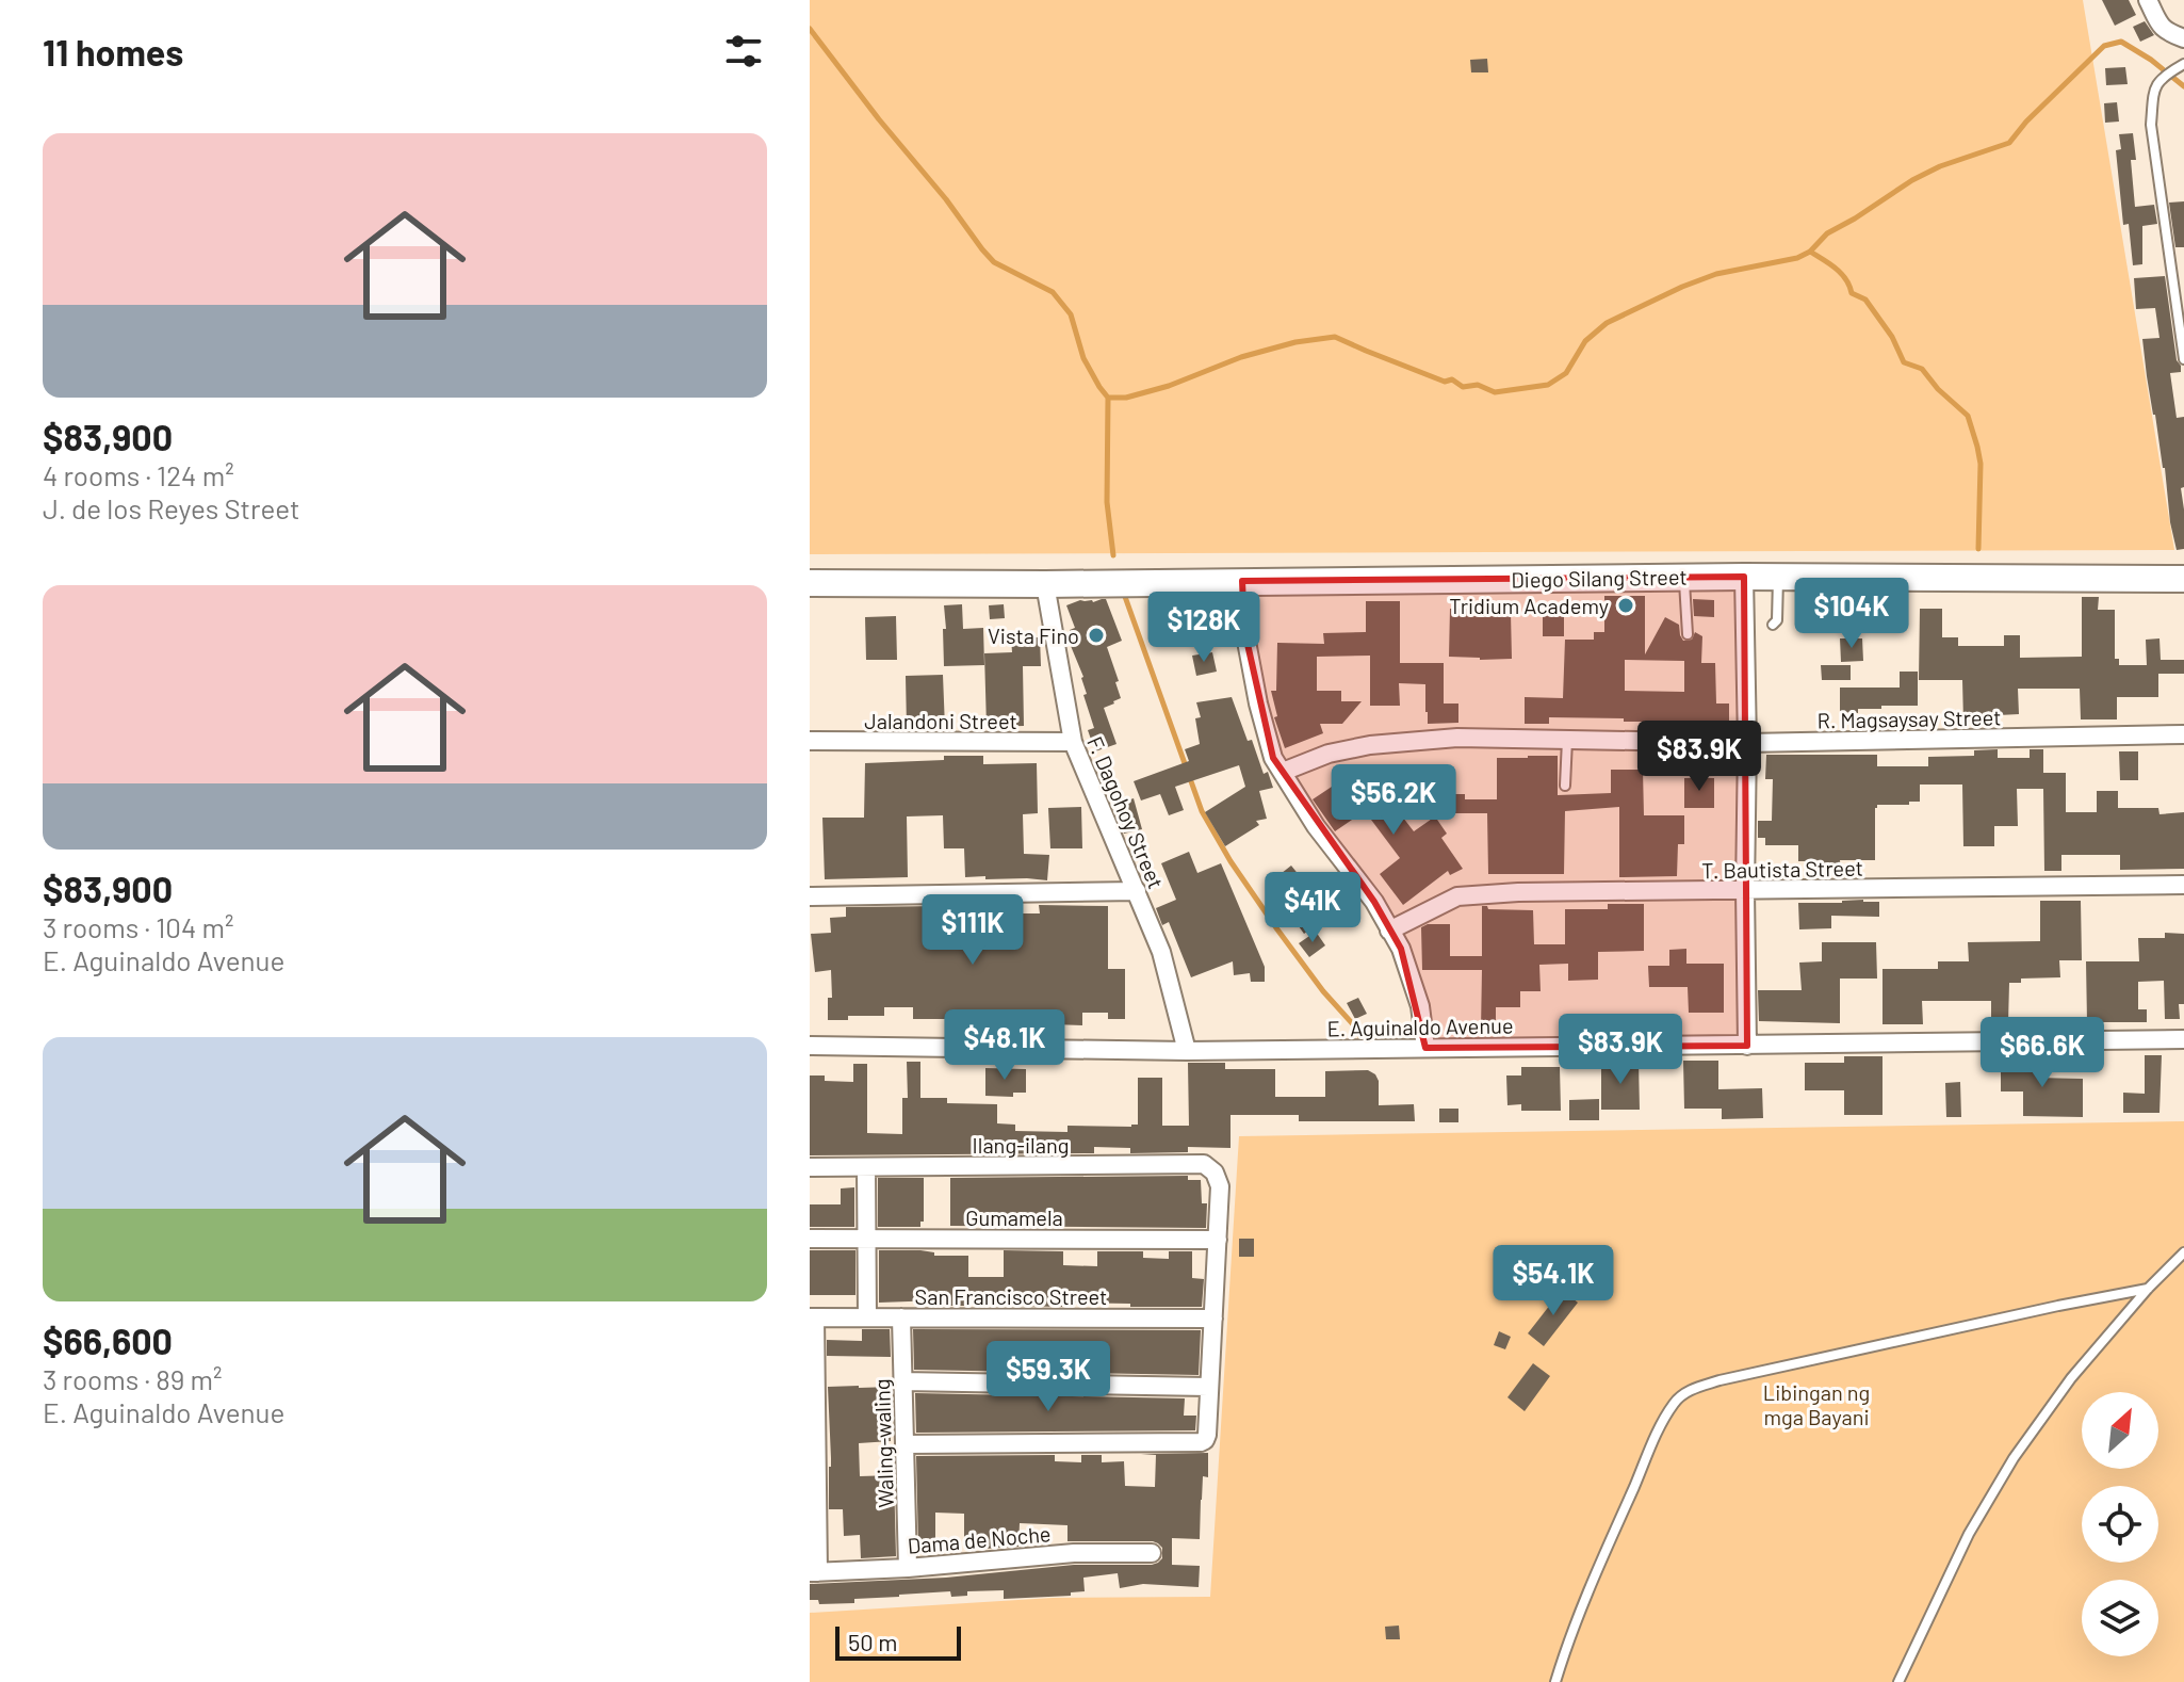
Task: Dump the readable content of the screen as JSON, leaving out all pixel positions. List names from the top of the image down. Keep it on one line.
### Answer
{"streets":{"street":["Diego Silang Street","R. Magsaysay Street","Jalandoni Street","F. Dagohoy Street","T. Bautista Street","E. Aguinaldo Avenue","Ilang-ilang","Gumamela","San Francisco Street","Waling-waling","Dama de Noche"]},"crossings":[["Diego Silang Street","F. Dagohoy Street"],["Jalandoni Street","F. Dagohoy Street"],["F. Dagohoy Street","E. Aguinaldo Avenue"],["Ilang-ilang","Gumamela"],["San Francisco Street","Waling-waling"],["Waling-waling","Dama de Noche"]],"parks":["Libingan ng mga Bayani"],"places":["Tridium Academy","Vista Fino"],"scale_bar":"50 m","north":"top right","page":{"heading":"11 homes","list":[{"name":"$83,900","note":"4 rooms · 124 m² · J. de los Reyes Street"},{"name":"$83,900","note":"3 rooms · 104 m² · E. Aguinaldo Avenue"},{"name":"$66,600","note":"3 rooms · 89 m² · E. Aguinaldo Avenue"}],"price":["$104K","$128K","$83.9K","$56.2K","$41K","$111K","$48.1K","$83.9K","$66.6K","$54.1K","$59.3K"],"scale":"50 m"}}
